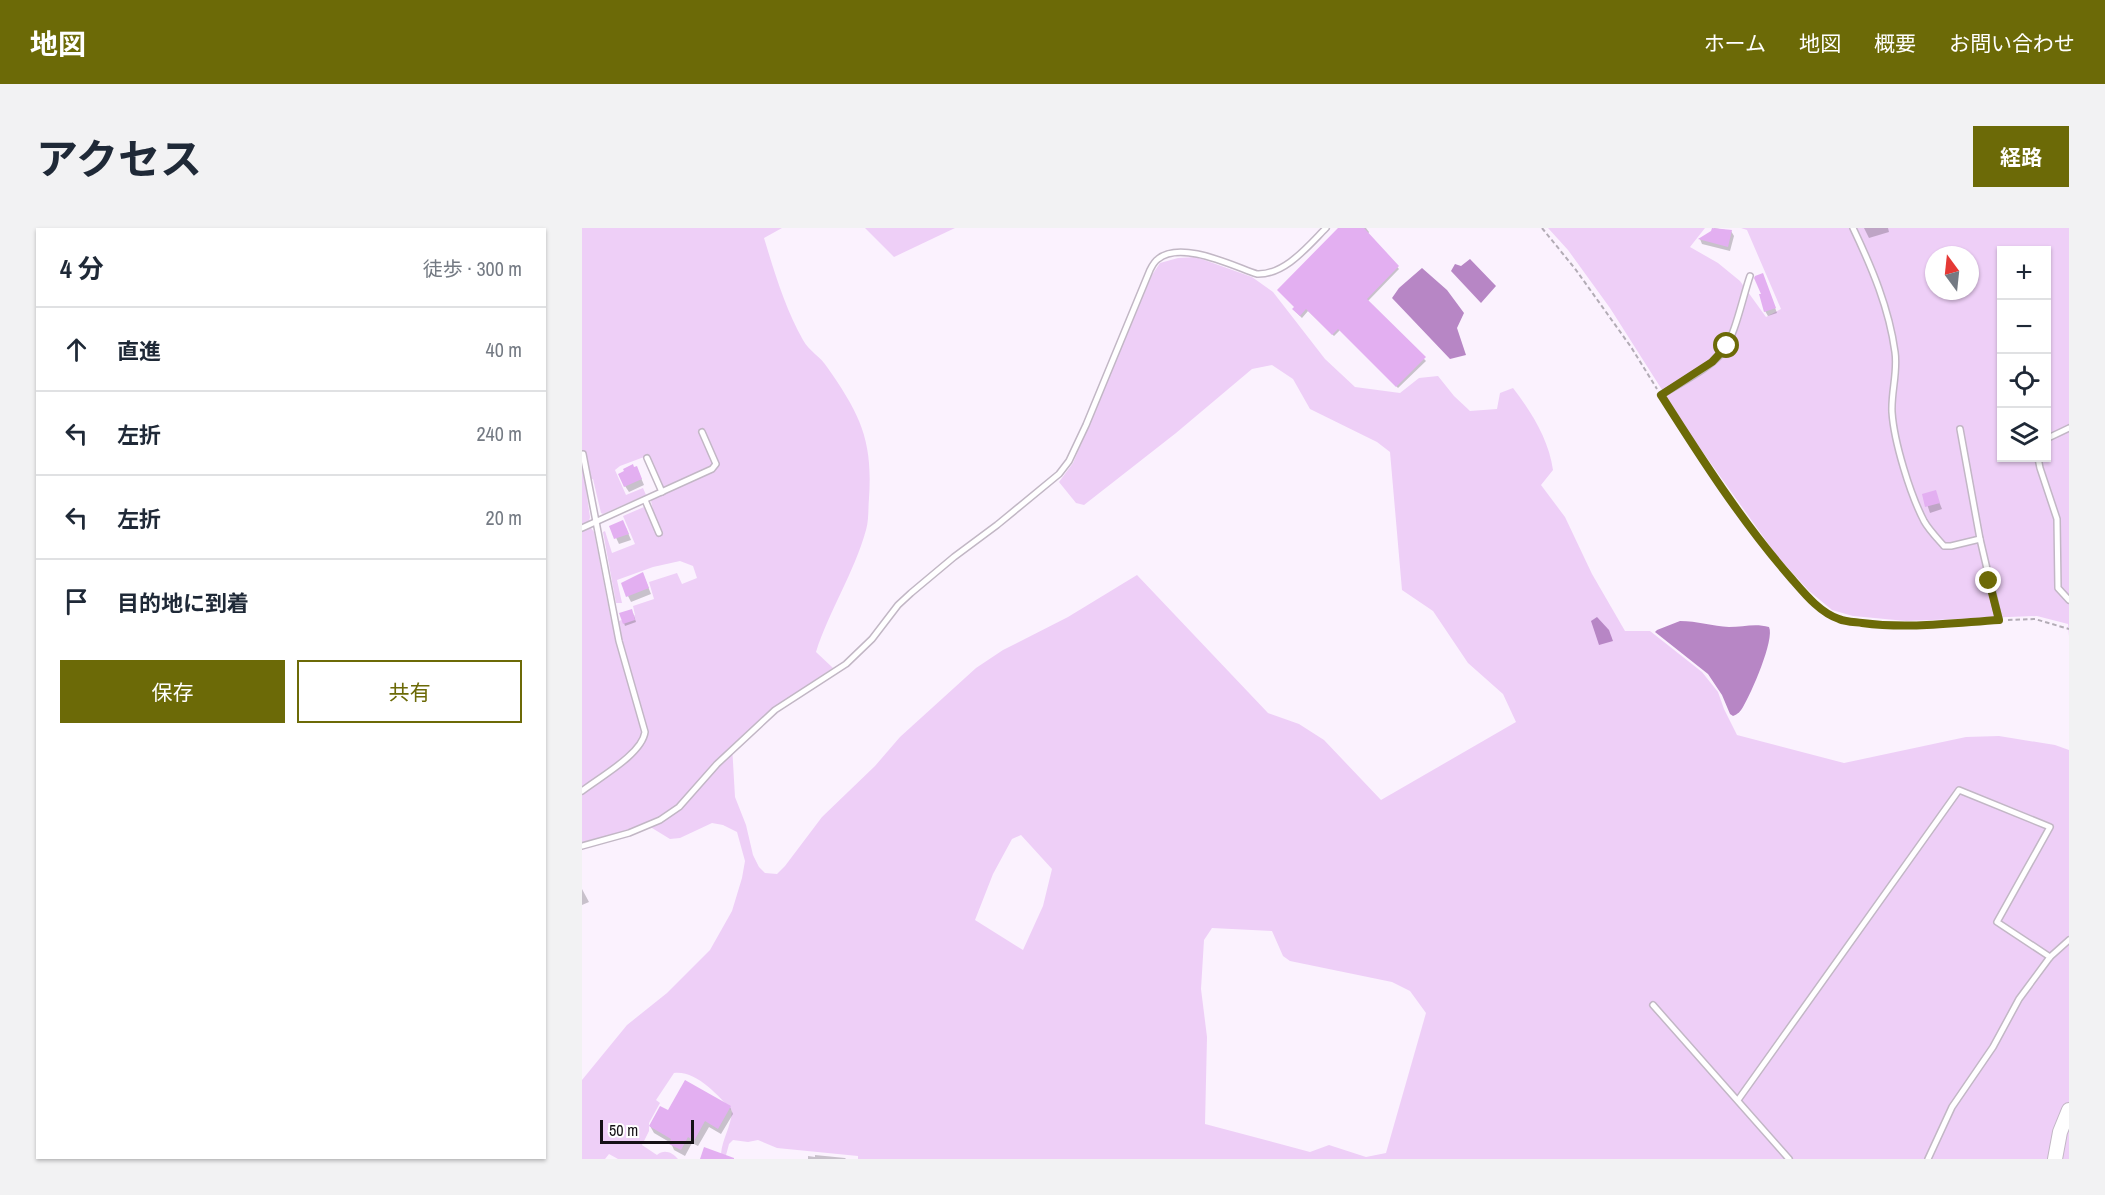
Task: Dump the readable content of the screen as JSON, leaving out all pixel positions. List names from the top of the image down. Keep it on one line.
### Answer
{"scale_bar":"50 m","north":"top","page":{"header":"地図","nav":["ホーム","地図","概要","お問い合わせ"],"title":"アクセス","buttons":["経路",["保存","共有"]],"heading":["4 分","徒歩 · 300 m"],"map_buttons":["+","−"],"list":[["直進","40 m"],["左折","240 m"],["左折","20 m"],"目的地に到着"],"scale":"50 m"}}
